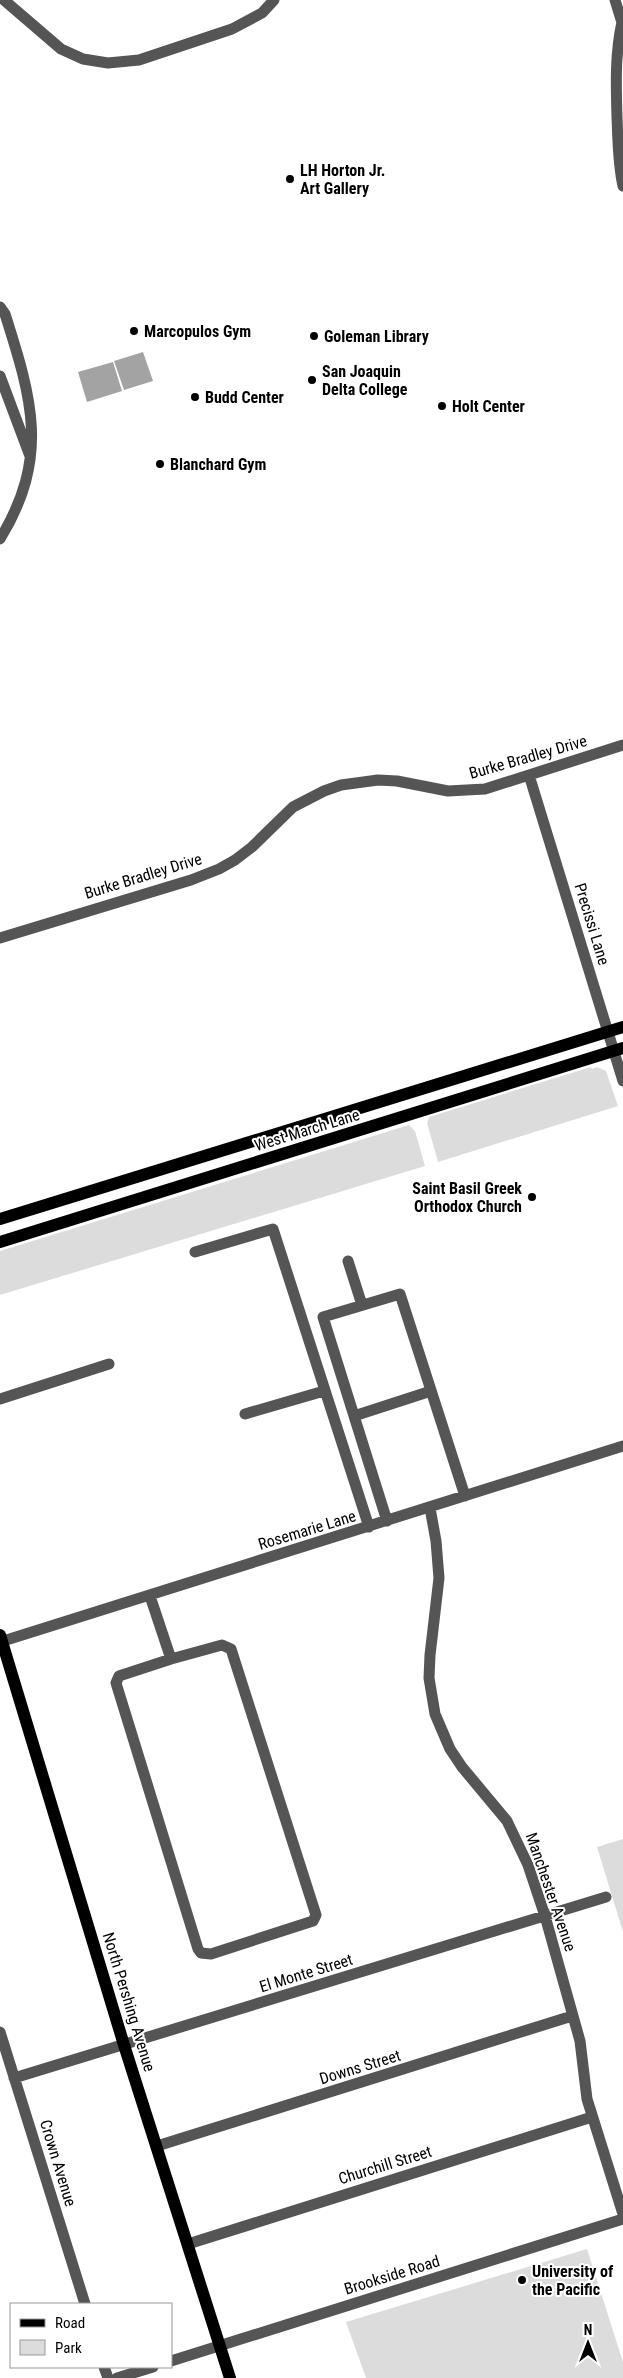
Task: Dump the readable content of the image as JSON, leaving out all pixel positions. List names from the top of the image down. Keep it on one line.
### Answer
{"streets":{"main road":["West March Lane","North Pershing Avenue"],"street":["Burke Bradley Drive","Precissi Lane","Rosemarie Lane","Manchester Avenue","El Monte Street","Downs Street","Crown Avenue","Churchill Street","Brookside Road"]},"crossings":[["Burke Bradley Drive","Precissi Lane"],["Precissi Lane","West March Lane"],["Rosemarie Lane","Manchester Avenue"],["Rosemarie Lane","North Pershing Avenue"],["Manchester Avenue","El Monte Street"],["Manchester Avenue","Downs Street"],["Manchester Avenue","Churchill Street"],["El Monte Street","North Pershing Avenue"],["El Monte Street","Crown Avenue"],["North Pershing Avenue","Downs Street"],["North Pershing Avenue","Churchill Street"],["North Pershing Avenue","Brookside Road"]],"places":["LH Horton Jr. Art Gallery","Marcopulos Gym","Goleman Library","San Joaquin Delta College","Budd Center","Holt Center","Blanchard Gym","Saint Basil Greek Orthodox Church","University of the Pacific"],"legend":["Road","Park"],"north":"top"}
